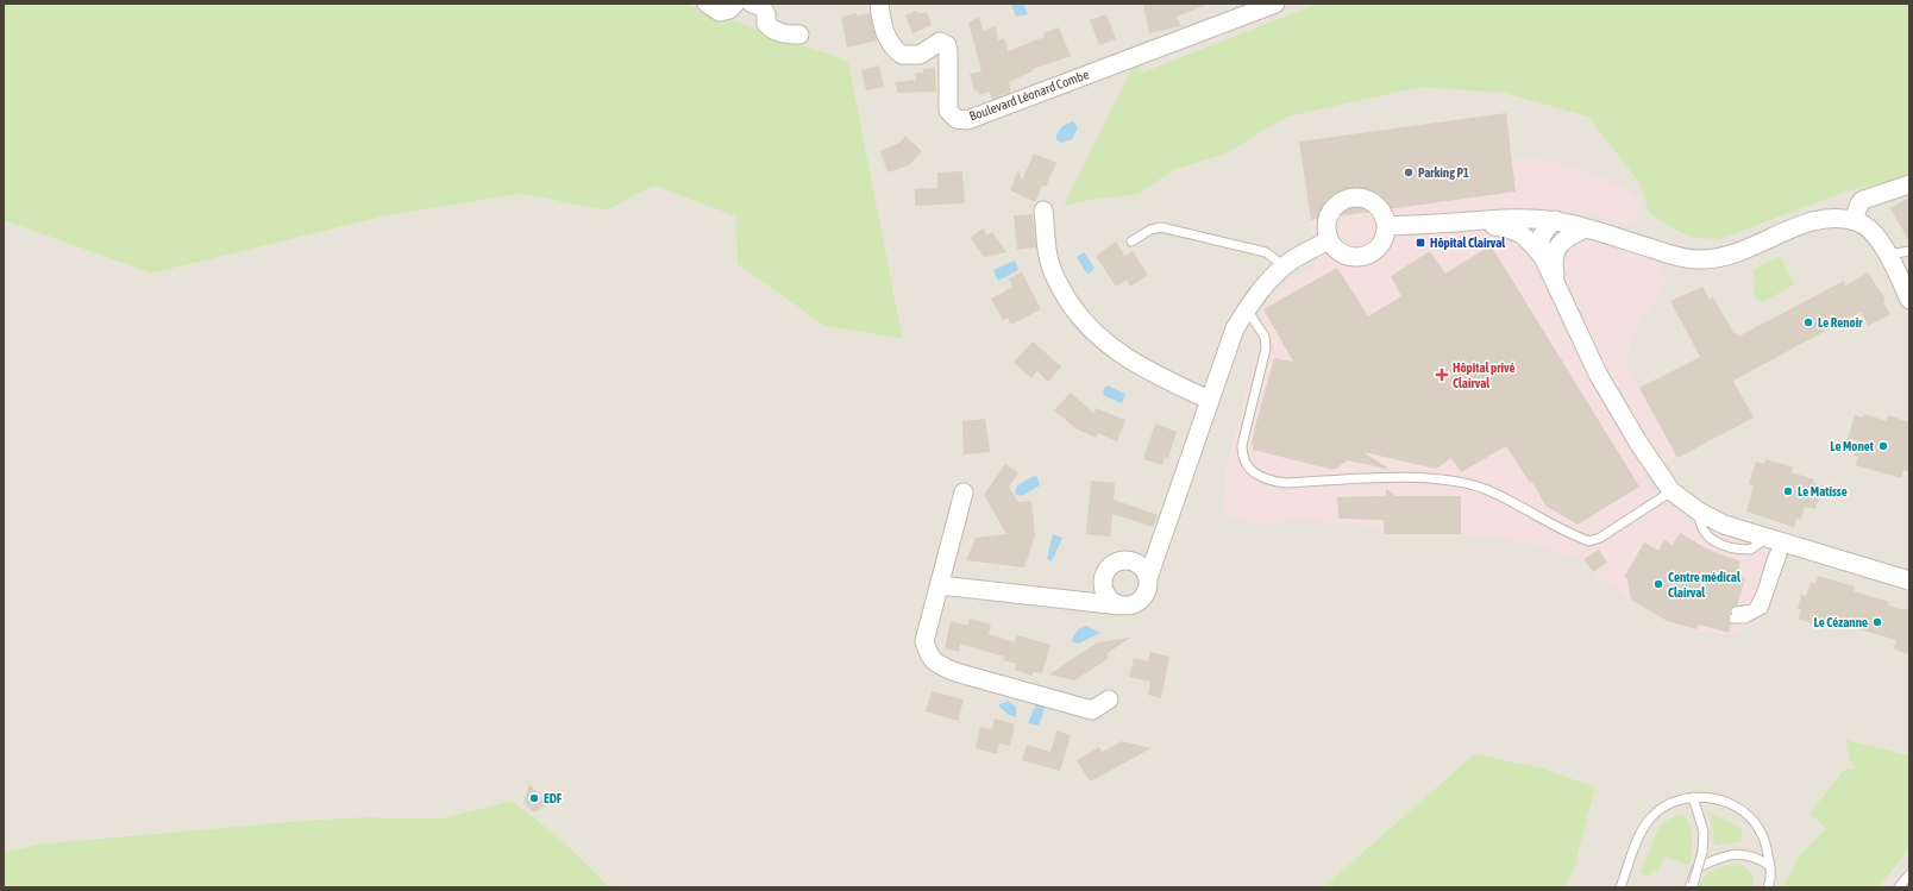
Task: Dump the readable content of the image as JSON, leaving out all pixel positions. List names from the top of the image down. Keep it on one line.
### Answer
{"streets":{"street":["Boulevard Léonard Combe"]},"places":{"other":["Parking P1","Le Renoir","Le Monet","Le Matisse","Centre médical Clairval","Le Cézanne","EDF"],"transit":["Hôpital Clairval"],"health":["Hôpital privé Clairval"]}}
